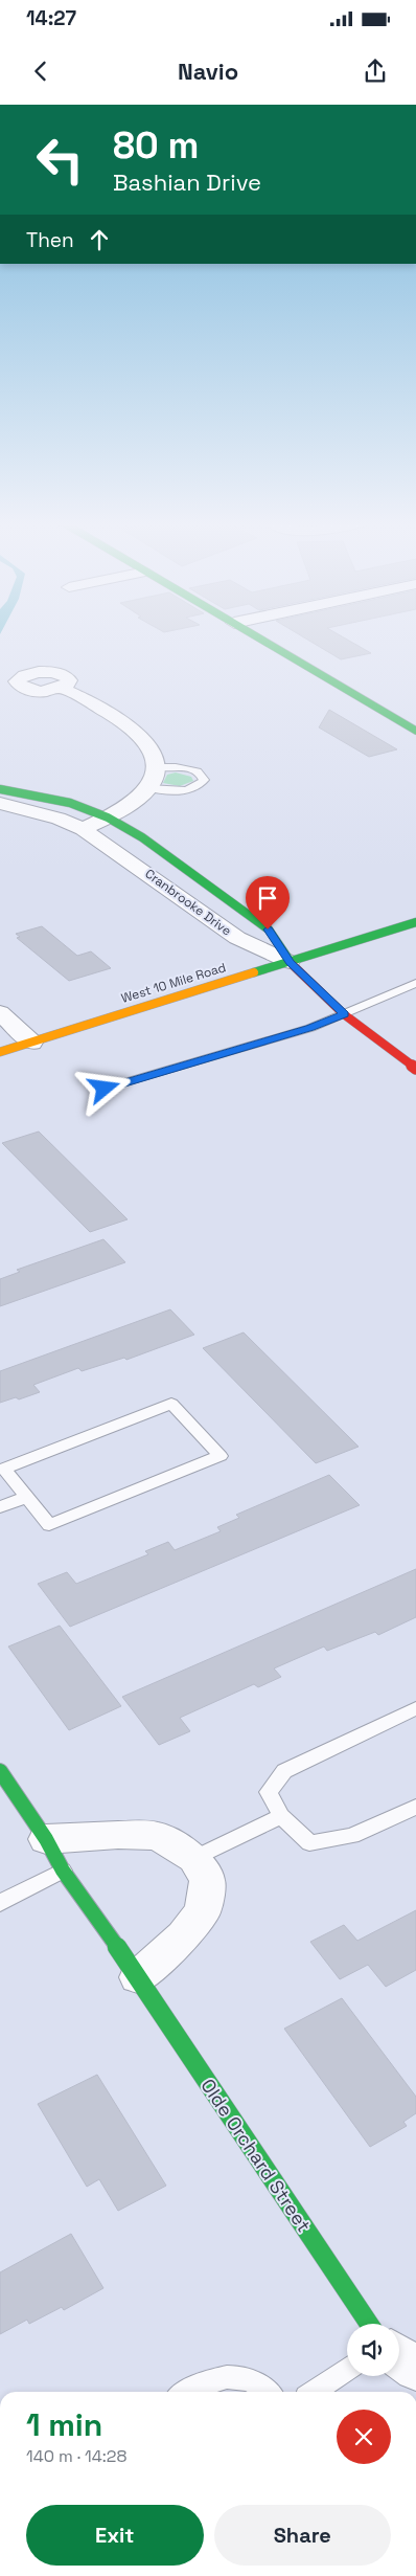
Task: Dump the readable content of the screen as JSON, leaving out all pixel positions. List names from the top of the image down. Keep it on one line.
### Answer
{"streets":{"street":["Cranbrooke Drive","West 10 Mile Road","Olde Orchard Street"]},"crossings":[["Cranbrooke Drive","West 10 Mile Road"]],"page":{"status":"14:27","header":"Navio","turn":["80 m","Bashian Drive"],"then":"Then","heading":["1 min","140 m · 14:28"],"buttons":["Exit","Share"]}}
